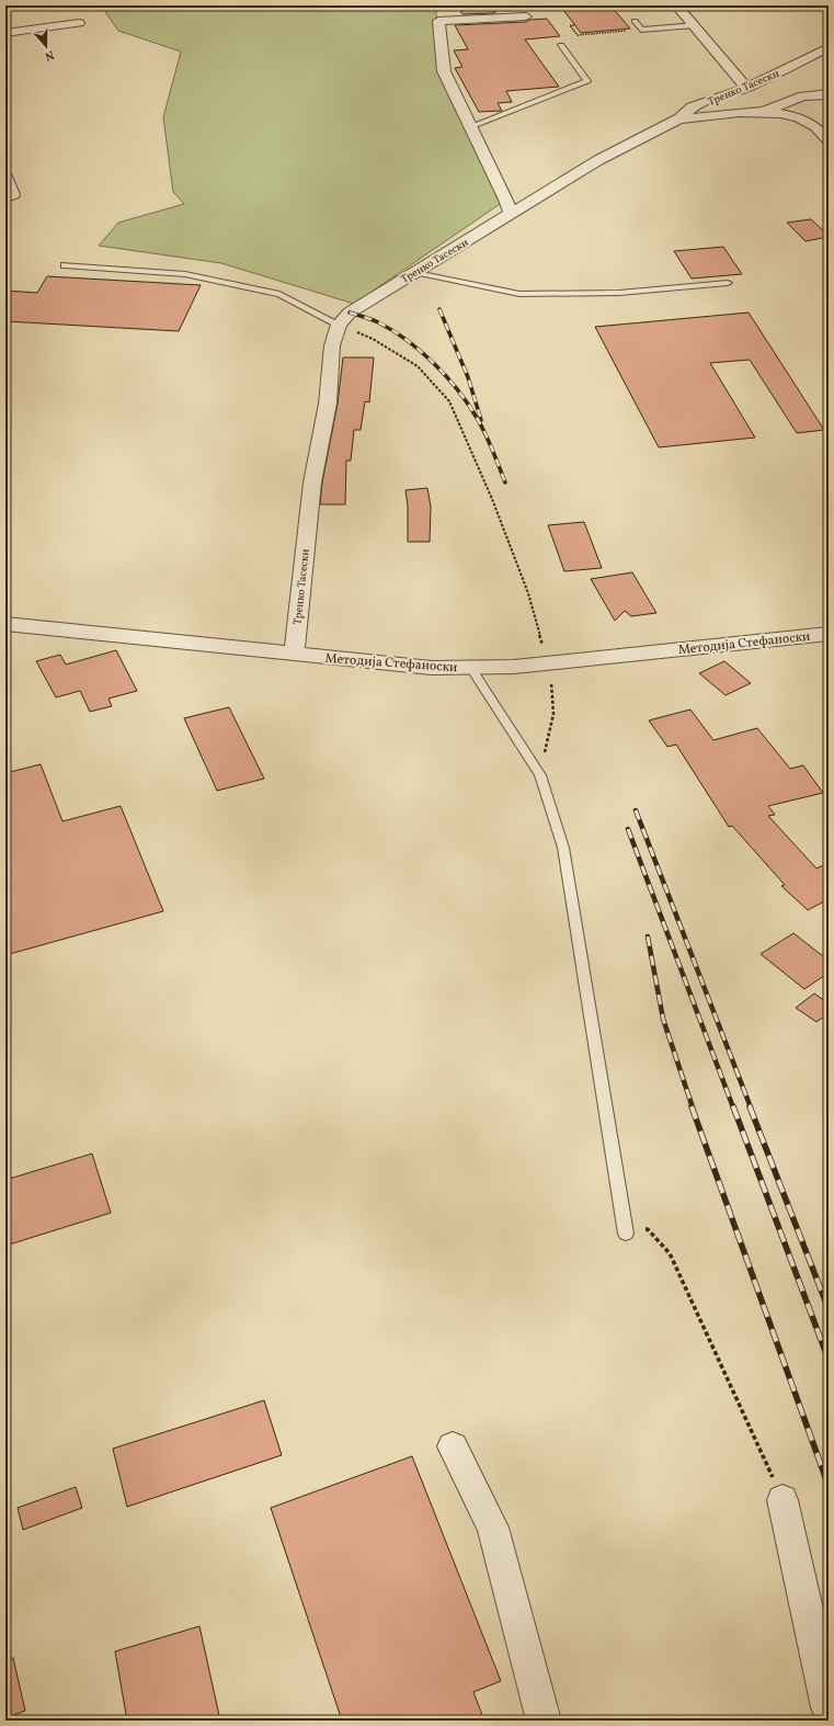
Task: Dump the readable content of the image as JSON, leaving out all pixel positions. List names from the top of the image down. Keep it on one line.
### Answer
{"streets":{"street":["Тренко Тасески","Методија Стефаноски"]},"crossings":[["Тренко Тасески","Методија Стефаноски"]],"north":"bottom"}
